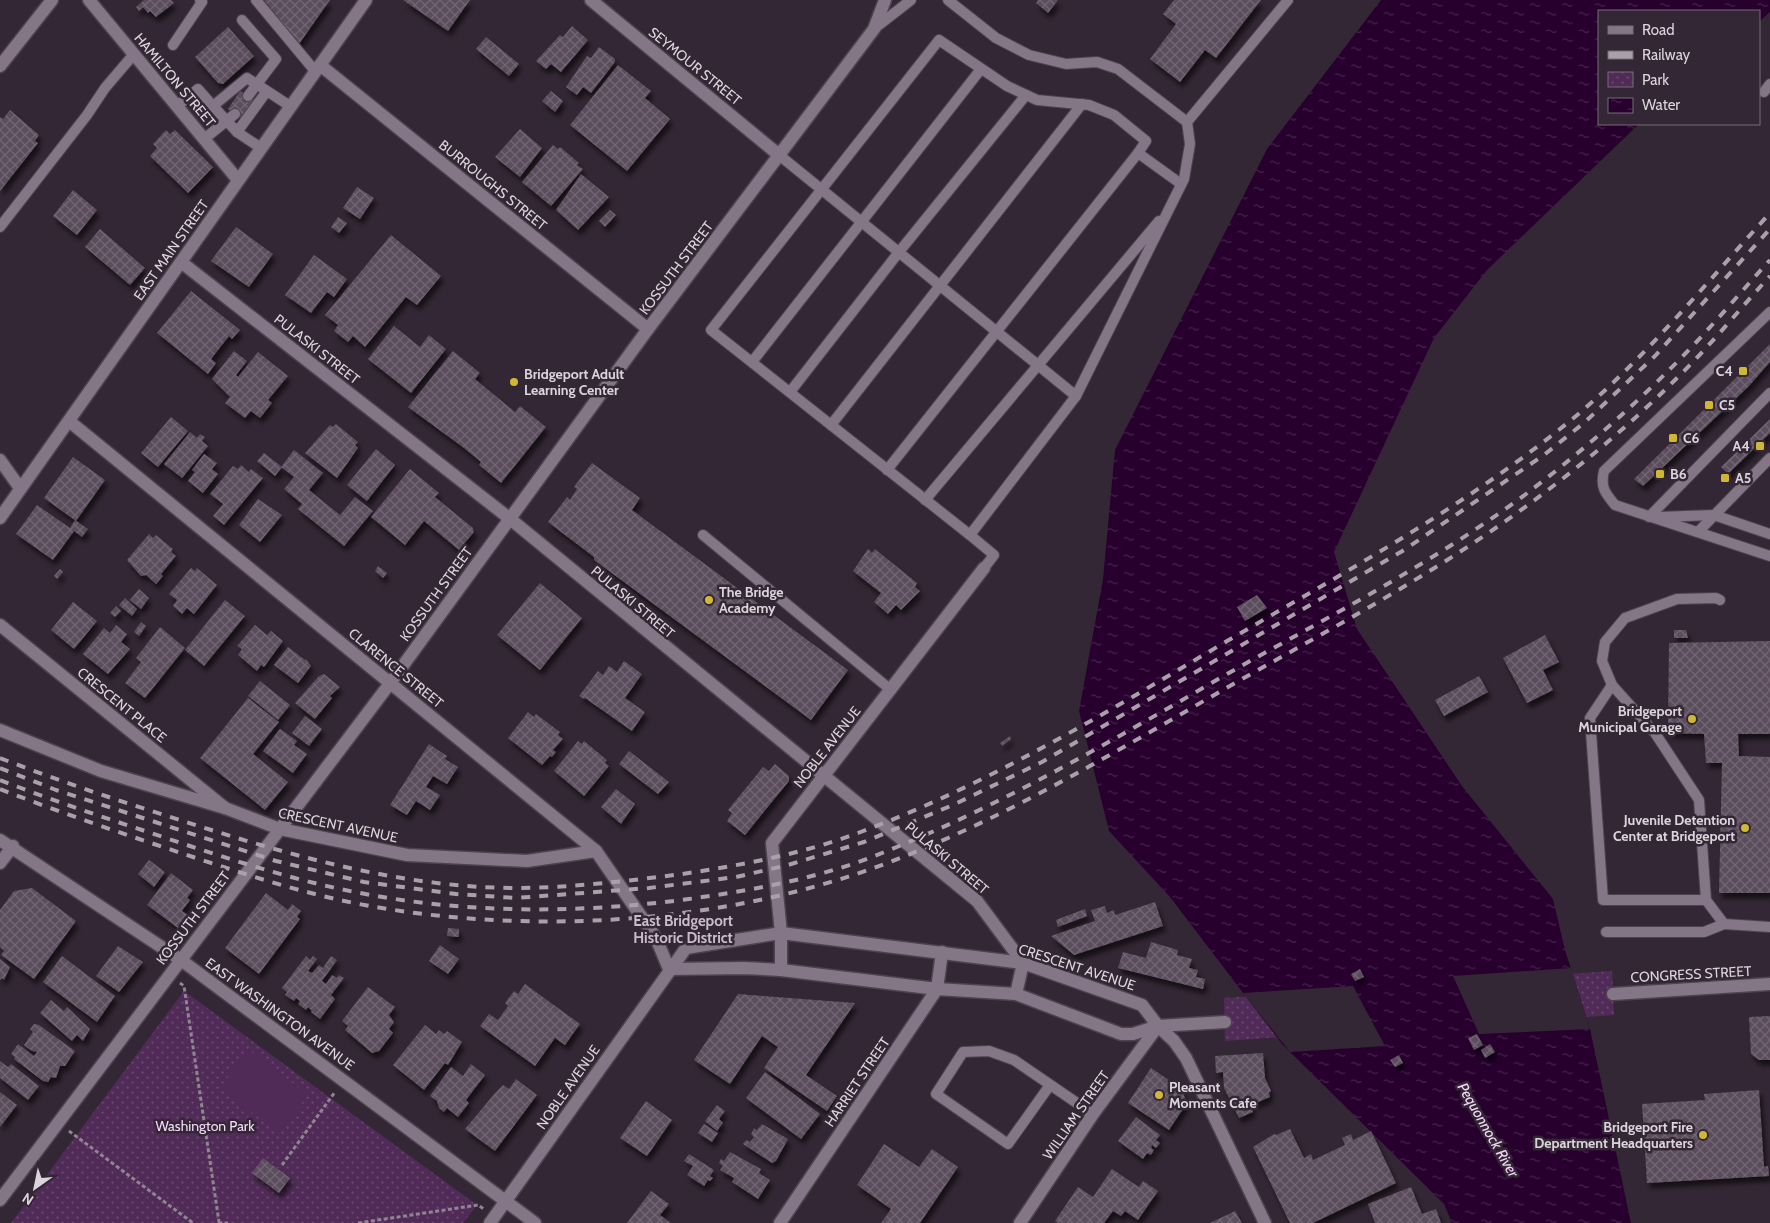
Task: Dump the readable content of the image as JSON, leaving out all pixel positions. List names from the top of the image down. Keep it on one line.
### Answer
{"streets":{"street":["SEYMOUR STREET","HAMILTON STREET","BURROUGHS STREET","EAST MAIN STREET","KOSSUTH STREET","PULASKI STREET","CLARENCE STREET","CRESCENT PLACE","NOBLE AVENUE","CRESCENT AVENUE","CONGRESS STREET","EAST WASHINGTON AVENUE","HARRIET STREET","WILLIAM STREET"]},"crossings":[["SEYMOUR STREET","KOSSUTH STREET"],["HAMILTON STREET","EAST MAIN STREET"],["BURROUGHS STREET","EAST MAIN STREET"],["BURROUGHS STREET","KOSSUTH STREET"],["EAST MAIN STREET","PULASKI STREET"],["EAST MAIN STREET","CLARENCE STREET"],["KOSSUTH STREET","PULASKI STREET"],["KOSSUTH STREET","CLARENCE STREET"],["KOSSUTH STREET","CRESCENT AVENUE"],["KOSSUTH STREET","EAST WASHINGTON AVENUE"],["PULASKI STREET","NOBLE AVENUE"],["PULASKI STREET","CRESCENT AVENUE"],["CLARENCE STREET","NOBLE AVENUE"],["CLARENCE STREET","CRESCENT AVENUE"],["CRESCENT PLACE","CRESCENT AVENUE"],["NOBLE AVENUE","CRESCENT AVENUE"],["NOBLE AVENUE","EAST WASHINGTON AVENUE"],["CRESCENT AVENUE","HARRIET STREET"],["CRESCENT AVENUE","WILLIAM STREET"]],"districts":["East Bridgeport Historic District"],"water":["Pequonnock River"],"parks":["Washington Park"],"places":{"transit":["C4","C5","C6","A4","B6","A5"],"other":["Bridgeport Adult Learning Center","The Bridge Academy","Bridgeport Municipal Garage","Juvenile Detention Center at Bridgeport","Pleasant Moments Cafe","Bridgeport Fire Department Headquarters"]},"legend":["Road","Railway","Park","Water"],"north":"bottom left"}
